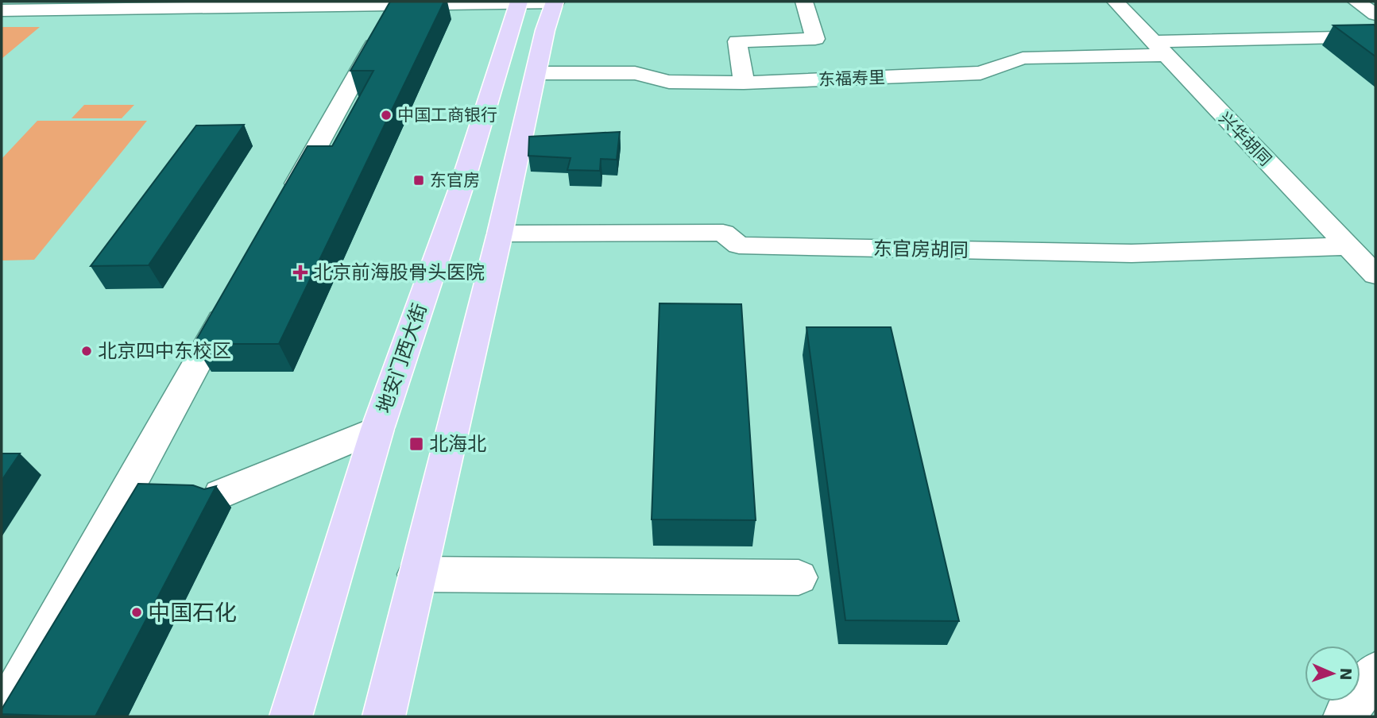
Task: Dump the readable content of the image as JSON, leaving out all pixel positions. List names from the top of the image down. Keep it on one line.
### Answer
{"streets":{"main road":["地安门西大街"],"street":["东福寿里","兴华胡同","东官房胡同"]},"crossings":[["东福寿里","兴华胡同"],["兴华胡同","东官房胡同"]],"places":{"other":["中国工商银行","北京四中东校区","中国石化"],"transit":["东官房","北海北"],"health":["北京前海股骨头医院"]},"north":"right"}
